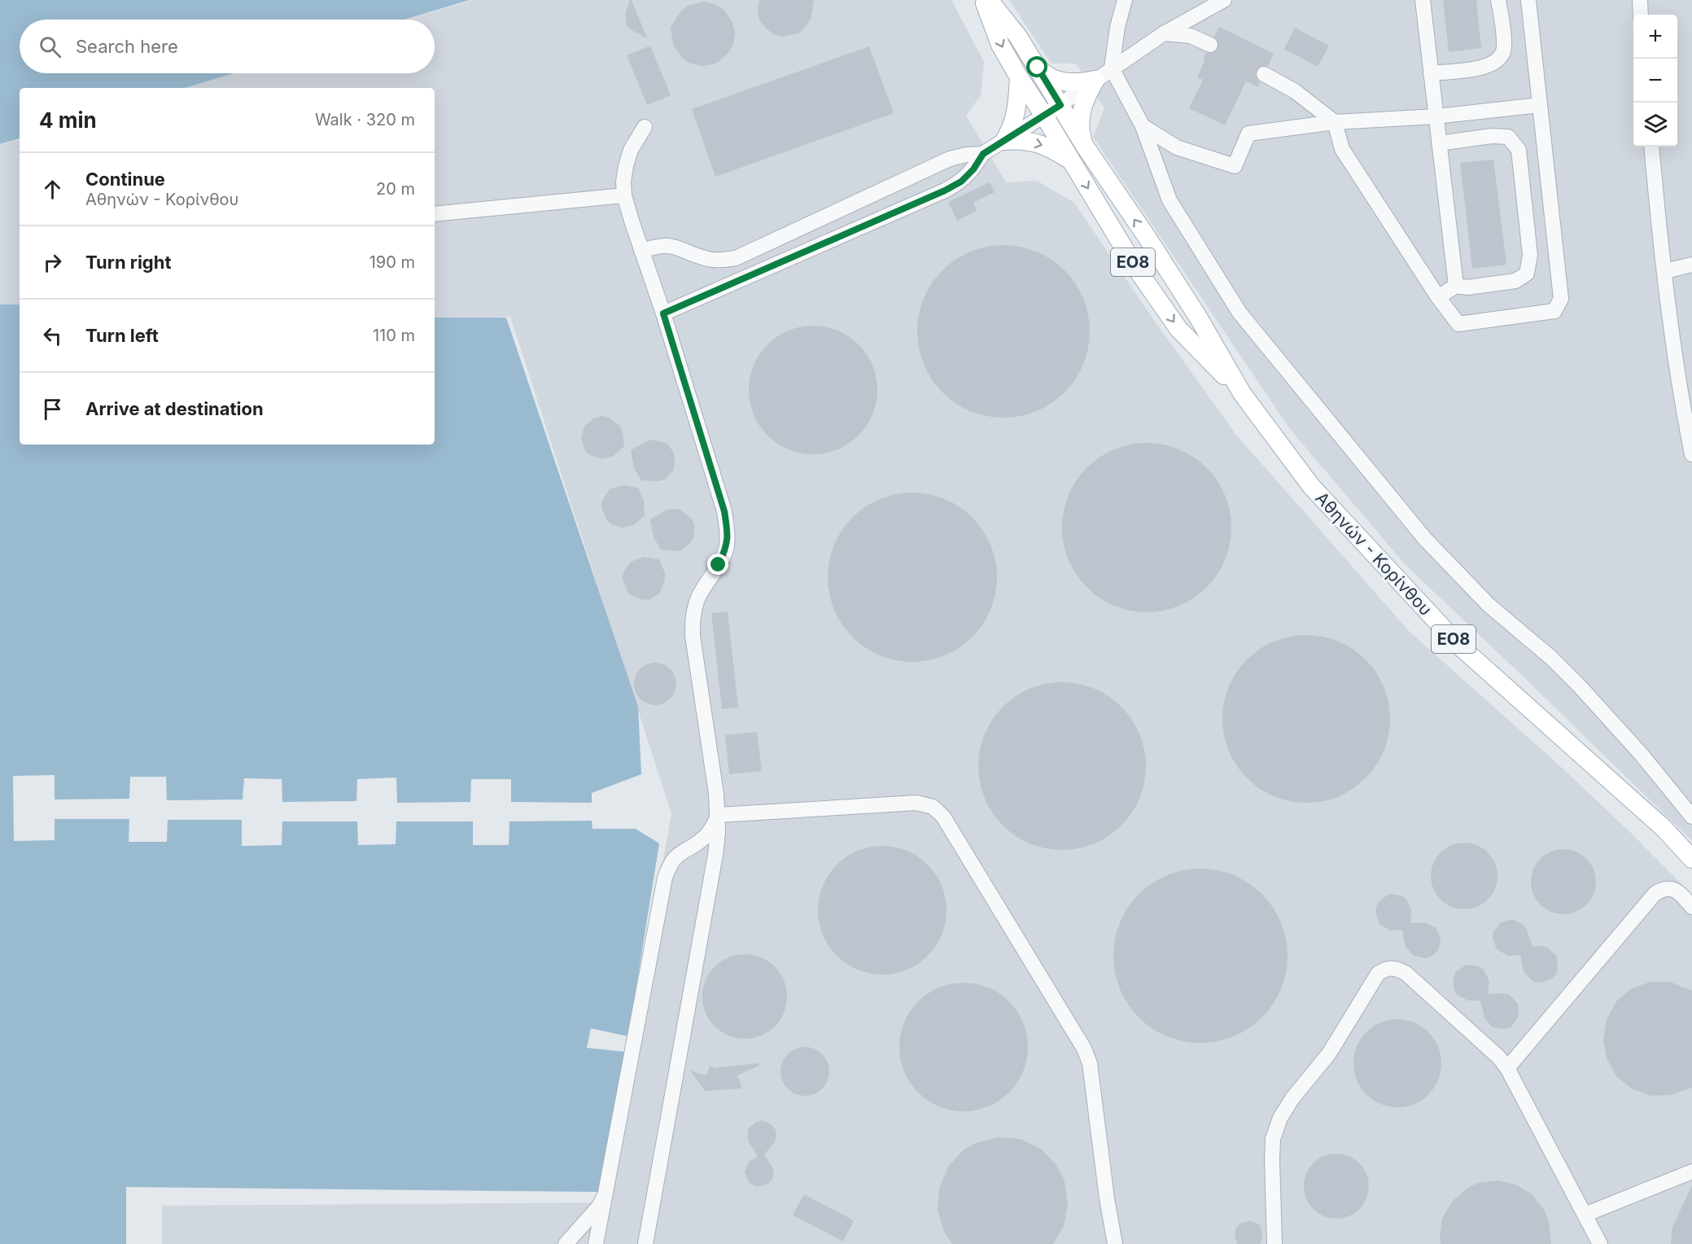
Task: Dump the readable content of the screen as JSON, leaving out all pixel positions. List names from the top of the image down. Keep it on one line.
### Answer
{"streets":{"main road":["ΕΟ8","Αθηνών - Κορίνθου"]},"page":{"map_buttons":["+","−"],"search":"Search here","heading":["4 min","Walk · 320 m"],"list":[["Continue","Αθηνών - Κορίνθου","20 m"],["Turn right","190 m"],["Turn left","110 m"],"Arrive at destination"]}}
